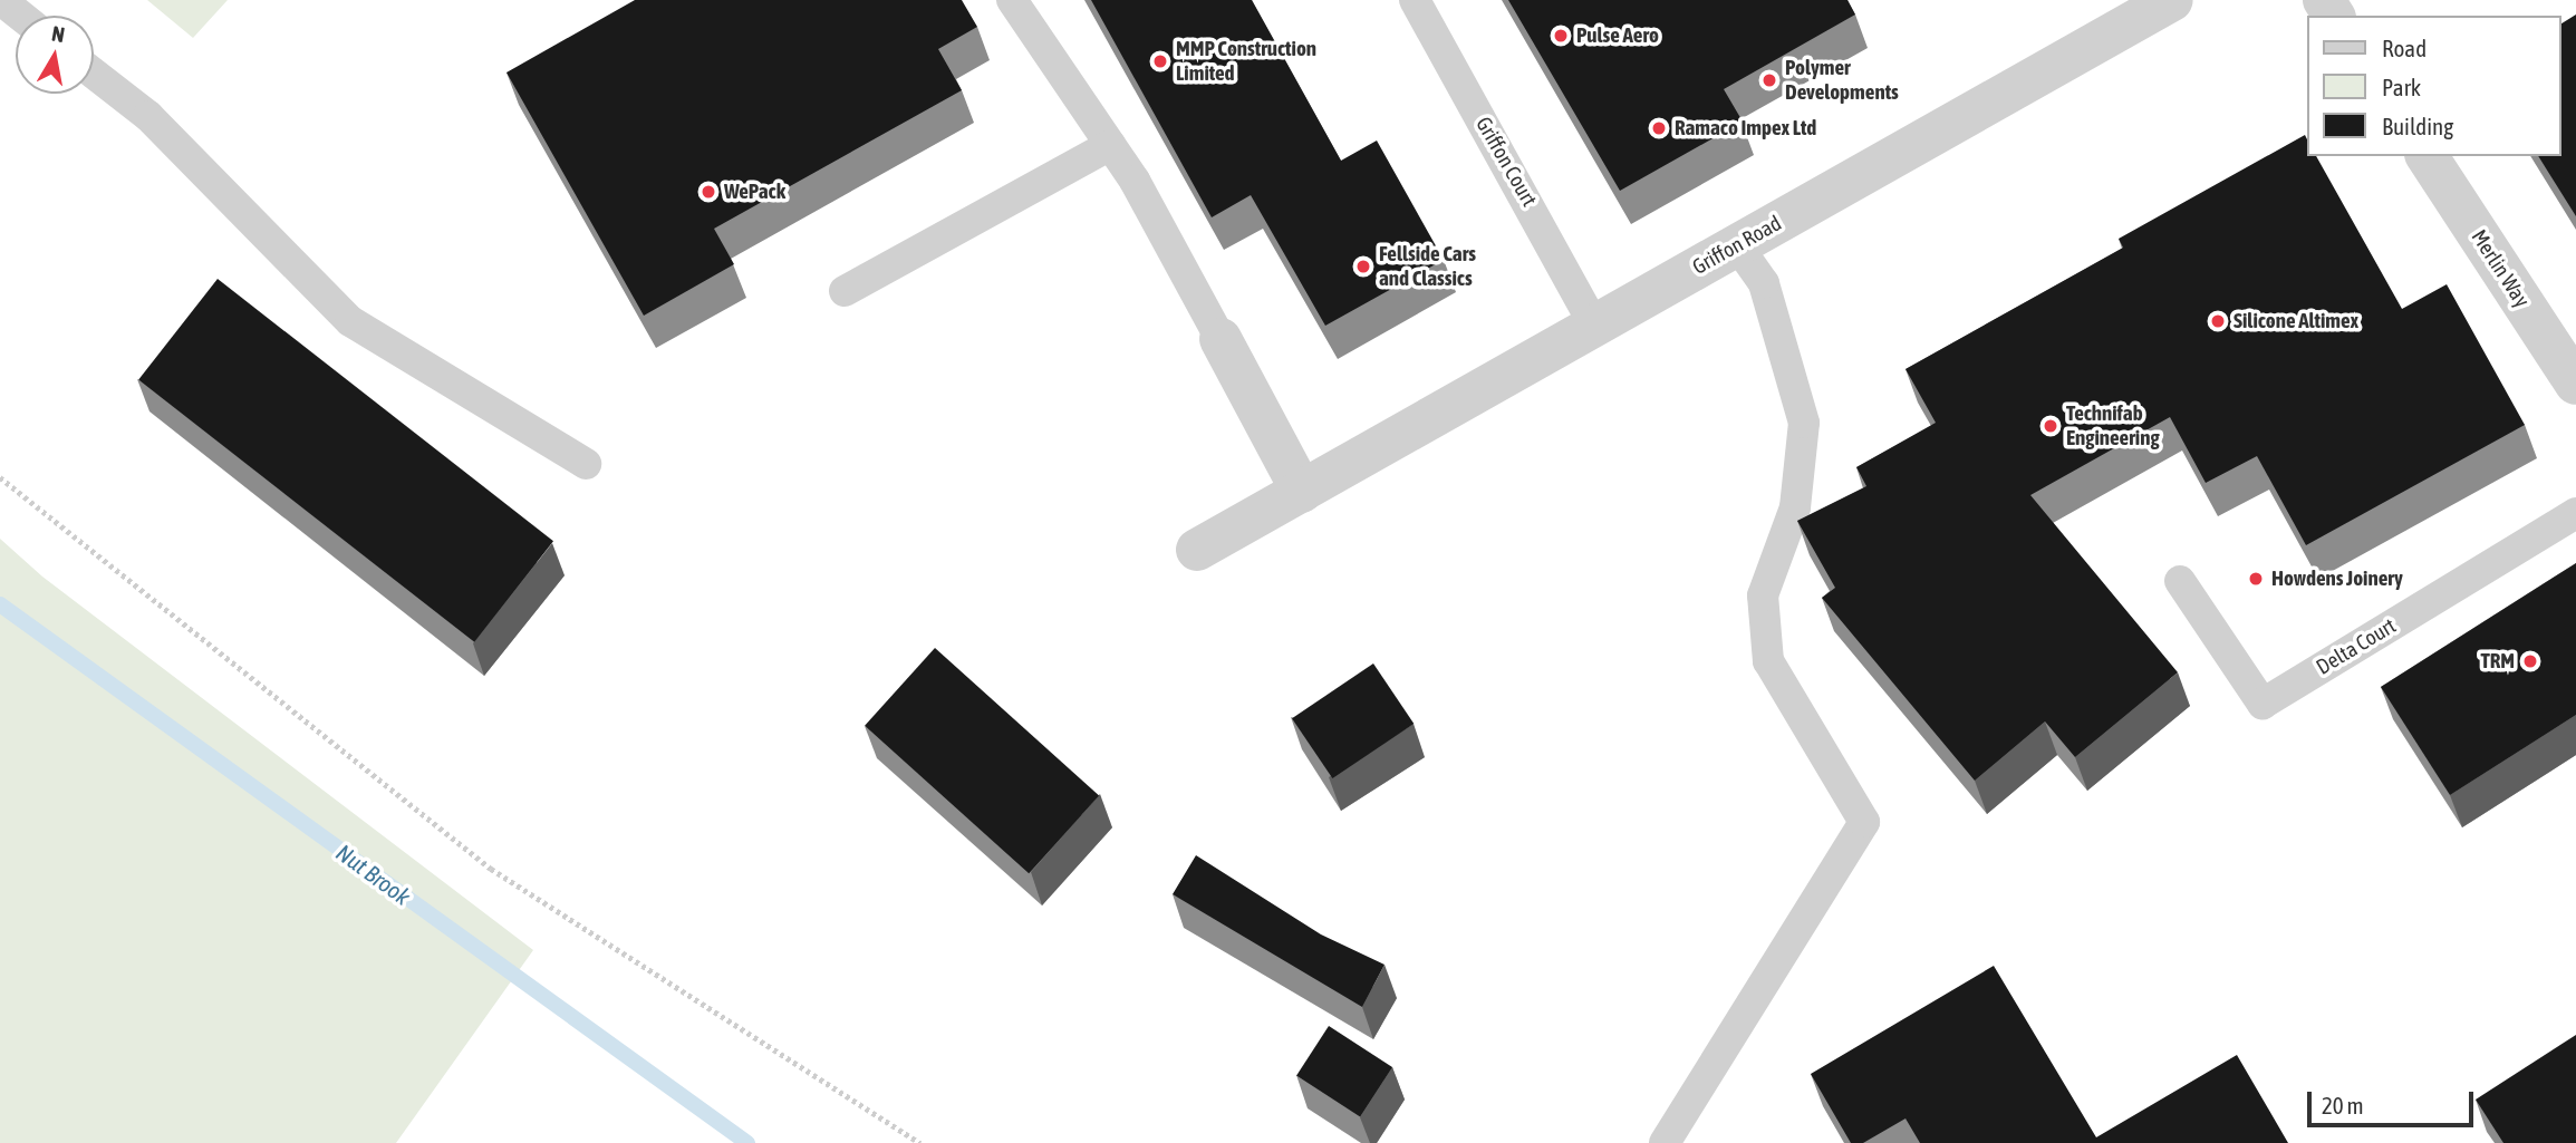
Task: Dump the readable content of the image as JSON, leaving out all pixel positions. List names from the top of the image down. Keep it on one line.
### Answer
{"streets":{"street":["Griffon Road","Merlin Way"],"lane":["Griffon Court","Delta Court"]},"crossings":[["Griffon Court","Griffon Road"]],"water":["Nut Brook"],"places":["Pulse Aero","MMP Construction Limited","Polymer Developments","Ramaco Impex Ltd","WePack","Fellside Cars and Classics","Silicone Altimex","Technifab Engineering","Howdens Joinery","TRM"],"legend":["Road","Park","Building"],"scale_bar":"20 m","north":"top"}
